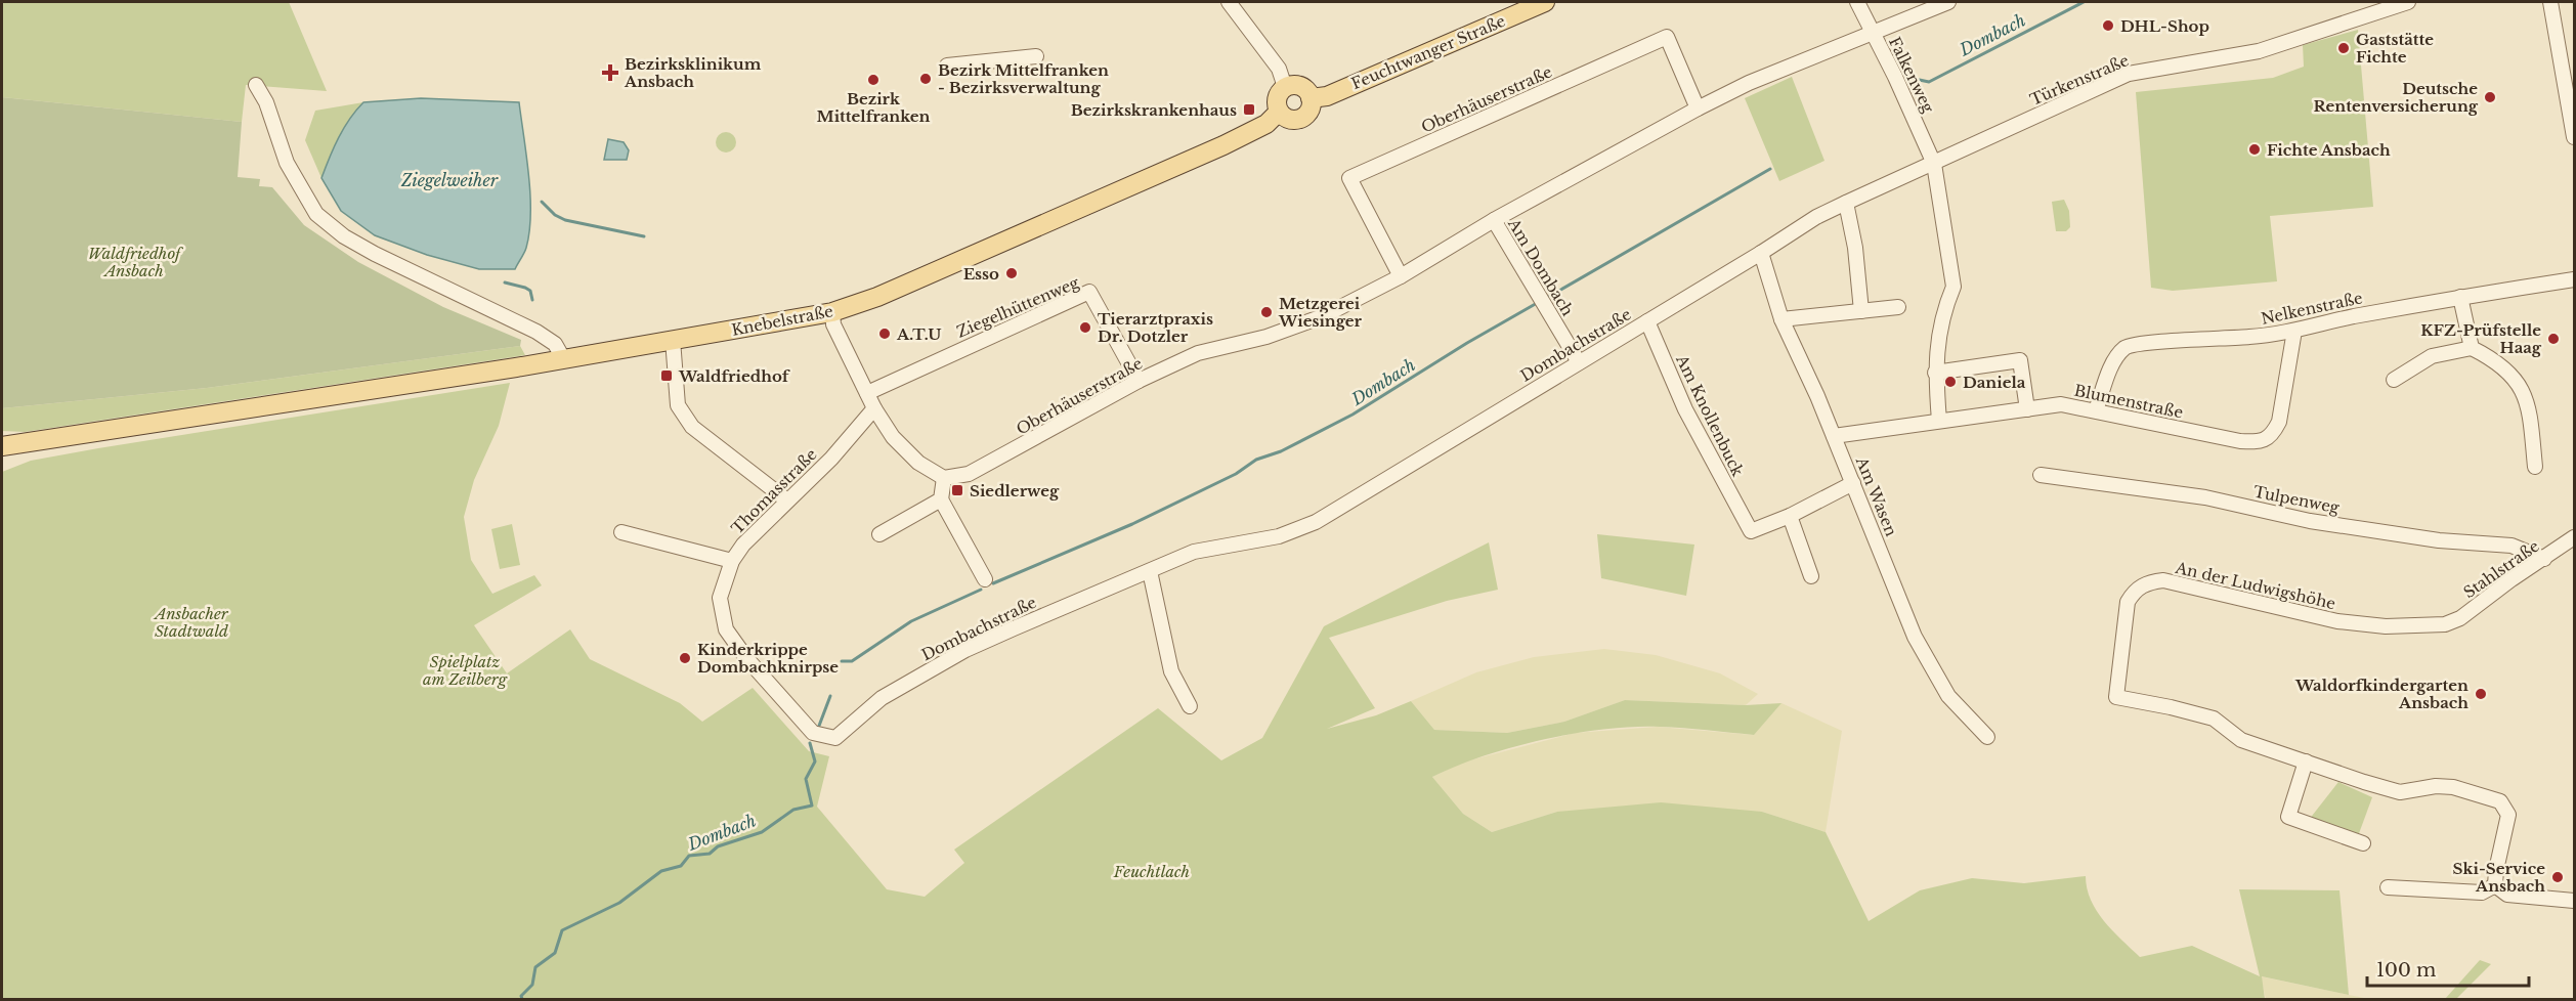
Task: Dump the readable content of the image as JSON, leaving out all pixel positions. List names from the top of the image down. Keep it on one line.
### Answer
{"streets":{"main road":["Feuchtwanger Straße","Knebelstraße"],"street":["Falkenweg","Türkenstraße","Oberhäuserstraße","Am Dombach","Ziegelhüttenweg","Nelkenstraße","Dombachstraße","Blumenstraße","Am Knollenbuck","Thomasstraße","Am Wasen","Tulpenweg","Stahlstraße","An der Ludwigshöhe"]},"crossings":[["Feuchtwanger Straße","Knebelstraße"],["Falkenweg","Oberhäuserstraße"],["Falkenweg","Dombachstraße"],["Falkenweg","Blumenstraße"],["Türkenstraße","Dombachstraße"],["Oberhäuserstraße","Am Dombach"],["Oberhäuserstraße","Ziegelhüttenweg"],["Am Dombach","Dombachstraße"],["Nelkenstraße","Blumenstraße"],["Dombachstraße","Am Knollenbuck"],["Dombachstraße","Thomasstraße"],["Dombachstraße","Am Wasen"],["Blumenstraße","Am Wasen"],["Tulpenweg","Stahlstraße"],["Stahlstraße","An der Ludwigshöhe"]],"water":["Dombach","Ziegelweiher"],"parks":["Waldfriedhof Ansbach","Ansbacher Stadtwald","Spielplatz am Zeilberg","Feuchtlach"],"places":{"other":["DHL-Shop","Gaststätte Fichte","Bezirk Mittelfranken - Bezirksverwaltung","Bezirk Mittelfranken","Deutsche Rentenversicherung","Fichte Ansbach","Esso","Metzgerei Wiesinger","Tierarztpraxis Dr. Dotzler","A.T.U","KFZ-Prüfstelle Haag","Daniela","Kinderkrippe Dombachknirpse","Waldorfkindergarten Ansbach","Ski-Service Ansbach"],"health":["Bezirksklinikum Ansbach"],"transit":["Bezirkskrankenhaus","Waldfriedhof","Siedlerweg"]},"scale_bar":"100 m"}
